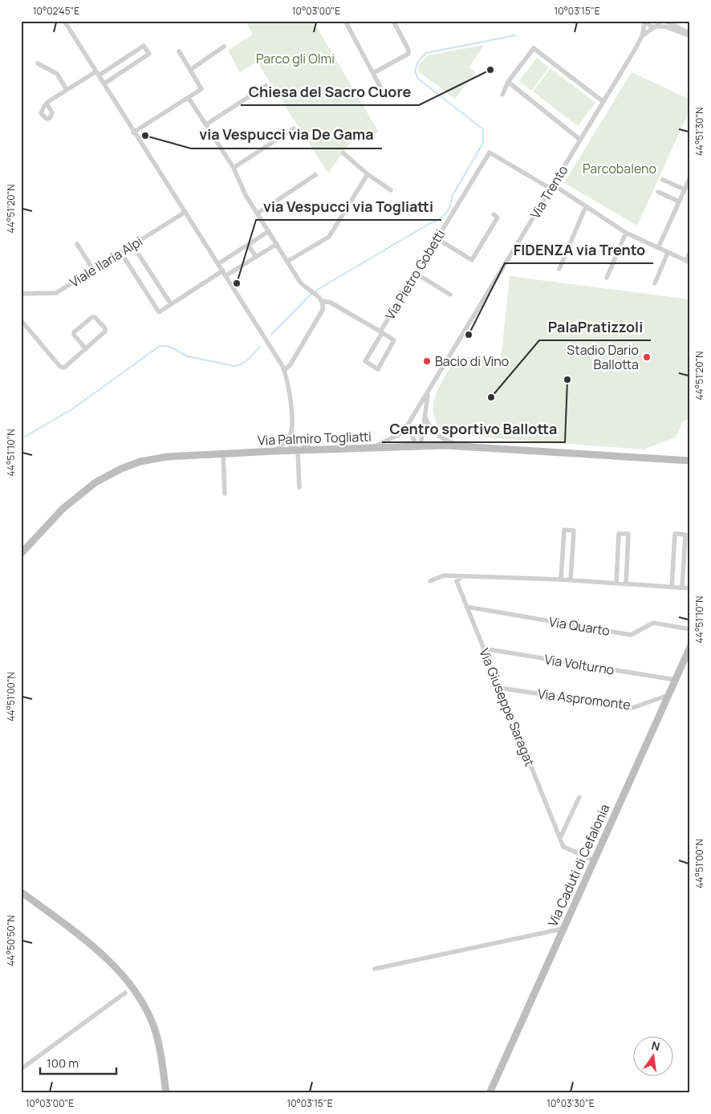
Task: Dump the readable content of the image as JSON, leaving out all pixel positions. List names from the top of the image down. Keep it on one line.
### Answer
{"streets":{"street":["Via Trento","Viale Ilaria Alpi","Via Pietro Gobetti","Via Palmiro Togliatti","Via Quarto","Via Volturno","Via Aspromonte","Via Giuseppe Saragat","Via Caduti di Cefalonia"]},"crossings":[["Via Trento","Via Pietro Gobetti"],["Via Trento","Via Palmiro Togliatti"],["Via Quarto","Via Giuseppe Saragat"],["Via Volturno","Via Giuseppe Saragat"],["Via Volturno","Via Caduti di Cefalonia"],["Via Aspromonte","Via Giuseppe Saragat"],["Via Aspromonte","Via Caduti di Cefalonia"],["Via Giuseppe Saragat","Via Caduti di Cefalonia"]],"parks":["Parco gli Olmi","Parcobaleno"],"places":["Chiesa del Sacro Cuore","via Vespucci via De Gama","via Vespucci via Togliatti","FIDENZA via Trento","Stadio Dario Ballotta","Bacio di Vino","Centro sportivo Ballotta","PalaPratizzoli"],"scale_bar":"100 m","north":"top","coordinates":["10°02'45\"E","10°03'00\"E","10°03'15\"E","44°51'30\"N","44°51'20\"N","44°51'10\"N","44°51'00\"N","44°50'50\"N","10°03'30\"E"]}
